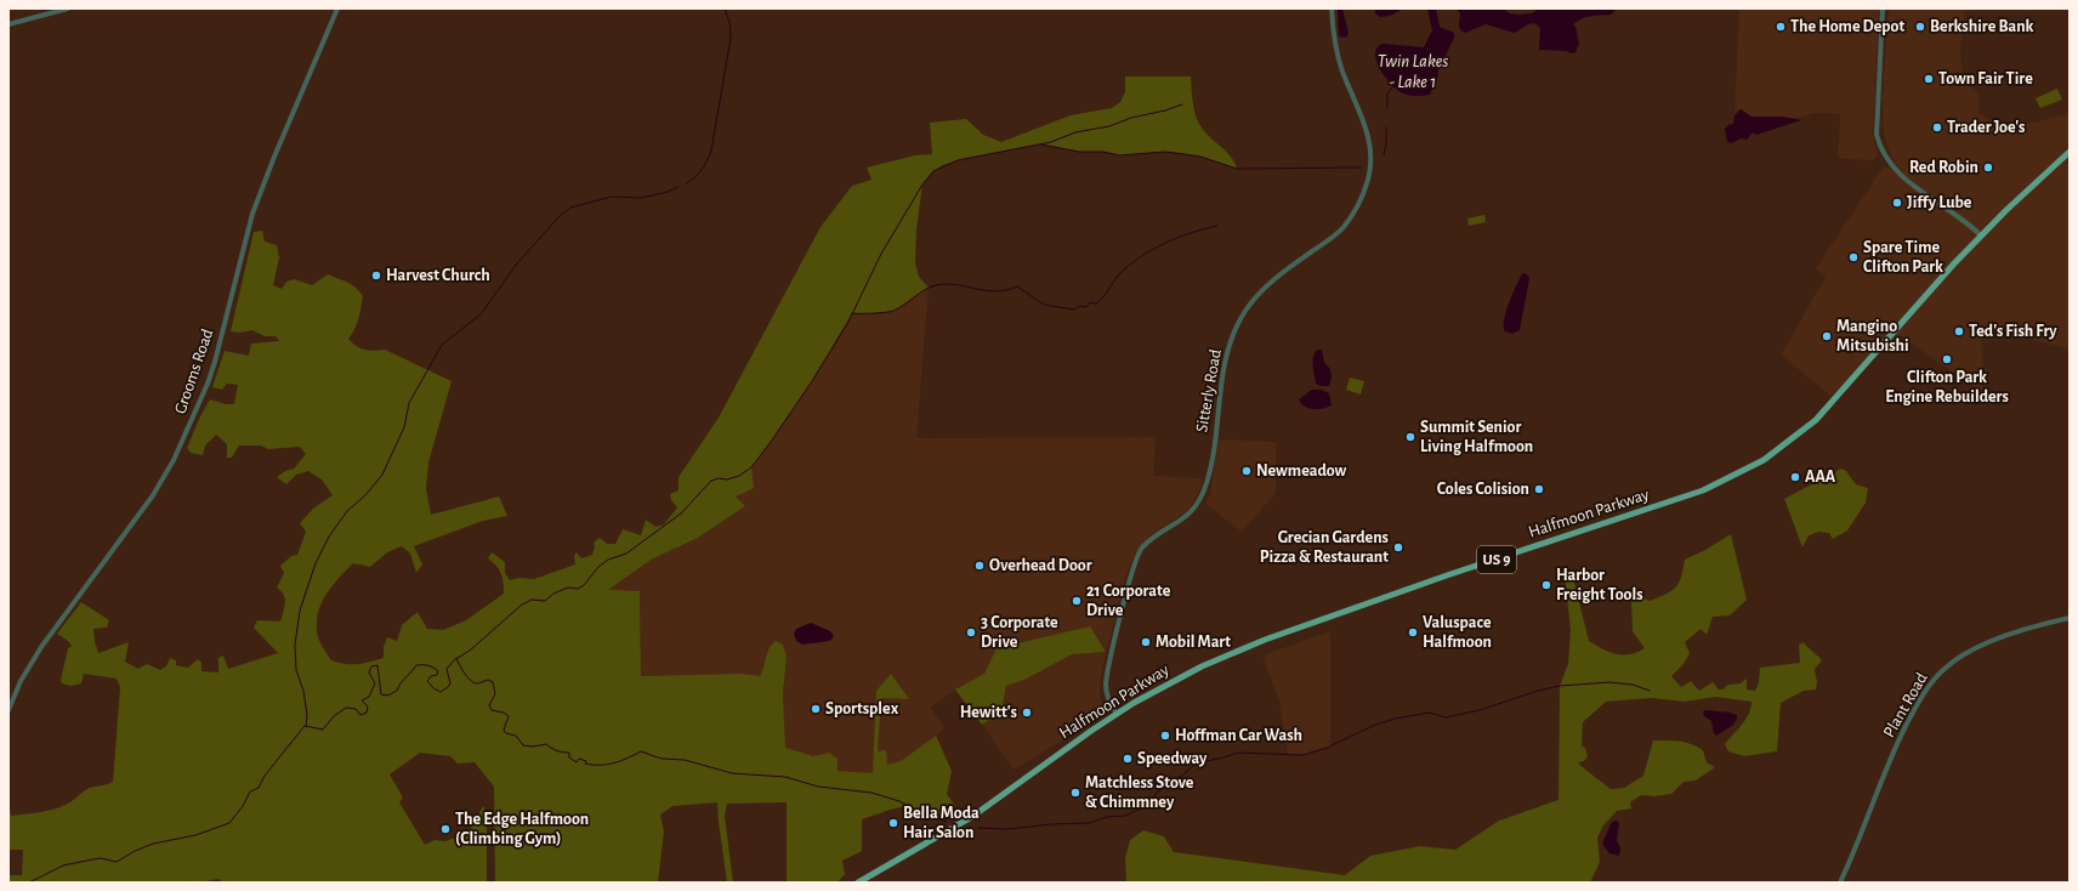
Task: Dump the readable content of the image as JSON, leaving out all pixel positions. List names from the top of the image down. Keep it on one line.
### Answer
{"streets":{"main road":["Halfmoon Parkway","US 9"],"street":["Grooms Road","Sitterly Road","Plant Road"]},"crossings":[["Sitterly Road","Halfmoon Parkway"]],"water":["Twin Lakes - Lake 1"],"places":["The Home Depot","Berkshire Bank","Town Fair Tire","Trader Joe's","Red Robin","Jiffy Lube","Spare Time Clifton Park","Harvest Church","Ted's Fish Fry","Mangino Mitsubishi","Clifton Park Engine Rebuilders","Summit Senior Living Halfmoon","Newmeadow","AAA","Coles Colision","Grecian Gardens Pizza & Restaurant","Overhead Door","Harbor Freight Tools","21 Corporate Drive","3 Corporate Drive","Valuspace Halfmoon","Mobil Mart","Sportsplex","Hewitt's","Hoffman Car Wash","Speedway","Matchless Stove & Chimmney","Bella Moda Hair Salon","The Edge Halfmoon (Climbing Gym)"]}
